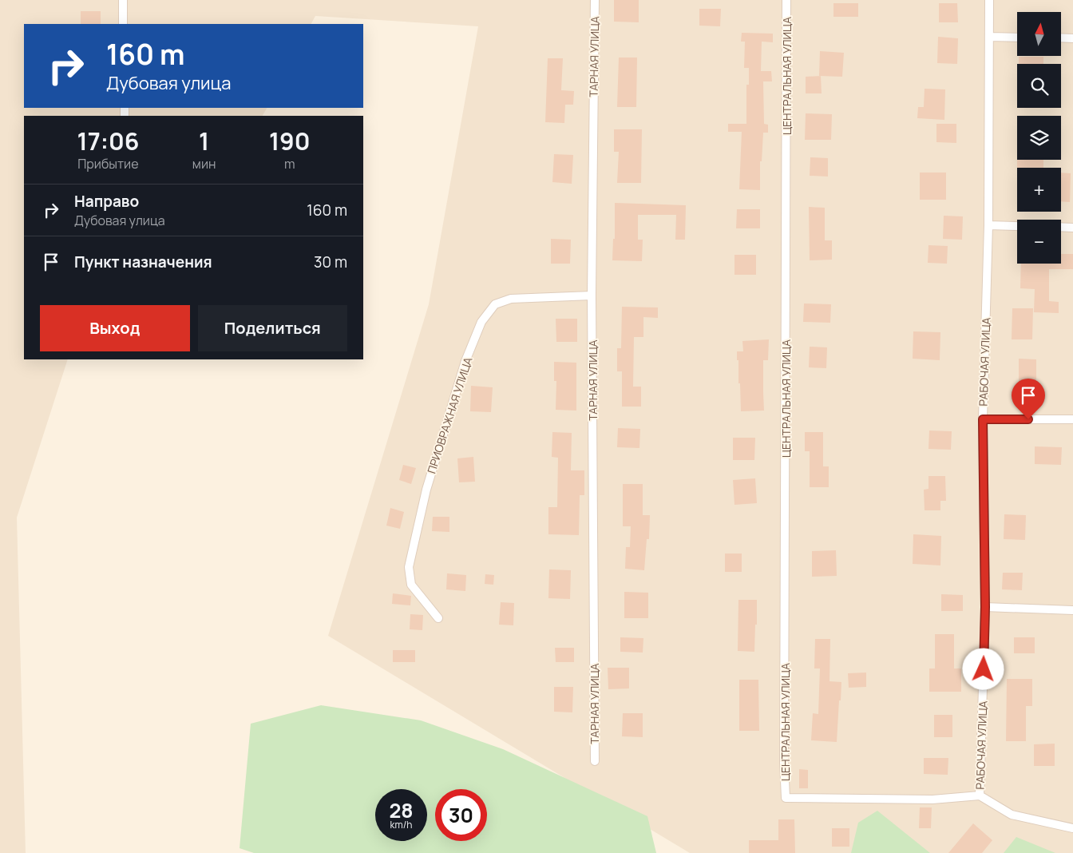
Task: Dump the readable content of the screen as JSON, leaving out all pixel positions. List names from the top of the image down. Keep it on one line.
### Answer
{"streets":{"street":["ТАРНАЯ УЛИЦА","ЦЕНТРАЛЬНАЯ УЛИЦА","РАБОЧАЯ УЛИЦА","ПРИОВРАЖНАЯ УЛИЦА"]},"crossings":[["ТАРНАЯ УЛИЦА","ПРИОВРАЖНАЯ УЛИЦА"],["ЦЕНТРАЛЬНАЯ УЛИЦА","РАБОЧАЯ УЛИЦА"]],"north":"top","page":{"map_buttons":["+","−"],"turn":["160 m","Дубовая улица"],"eta":["17:06","Прибытие","1","мин","190","m"],"list":[{"name":"Направо","note":"Дубовая улица","value":"160 m"},{"name":"Пункт назначения","value":"30 m"}],"buttons":["Выход","Поделиться"],"speed":"28 km/h","limit":"30"}}
